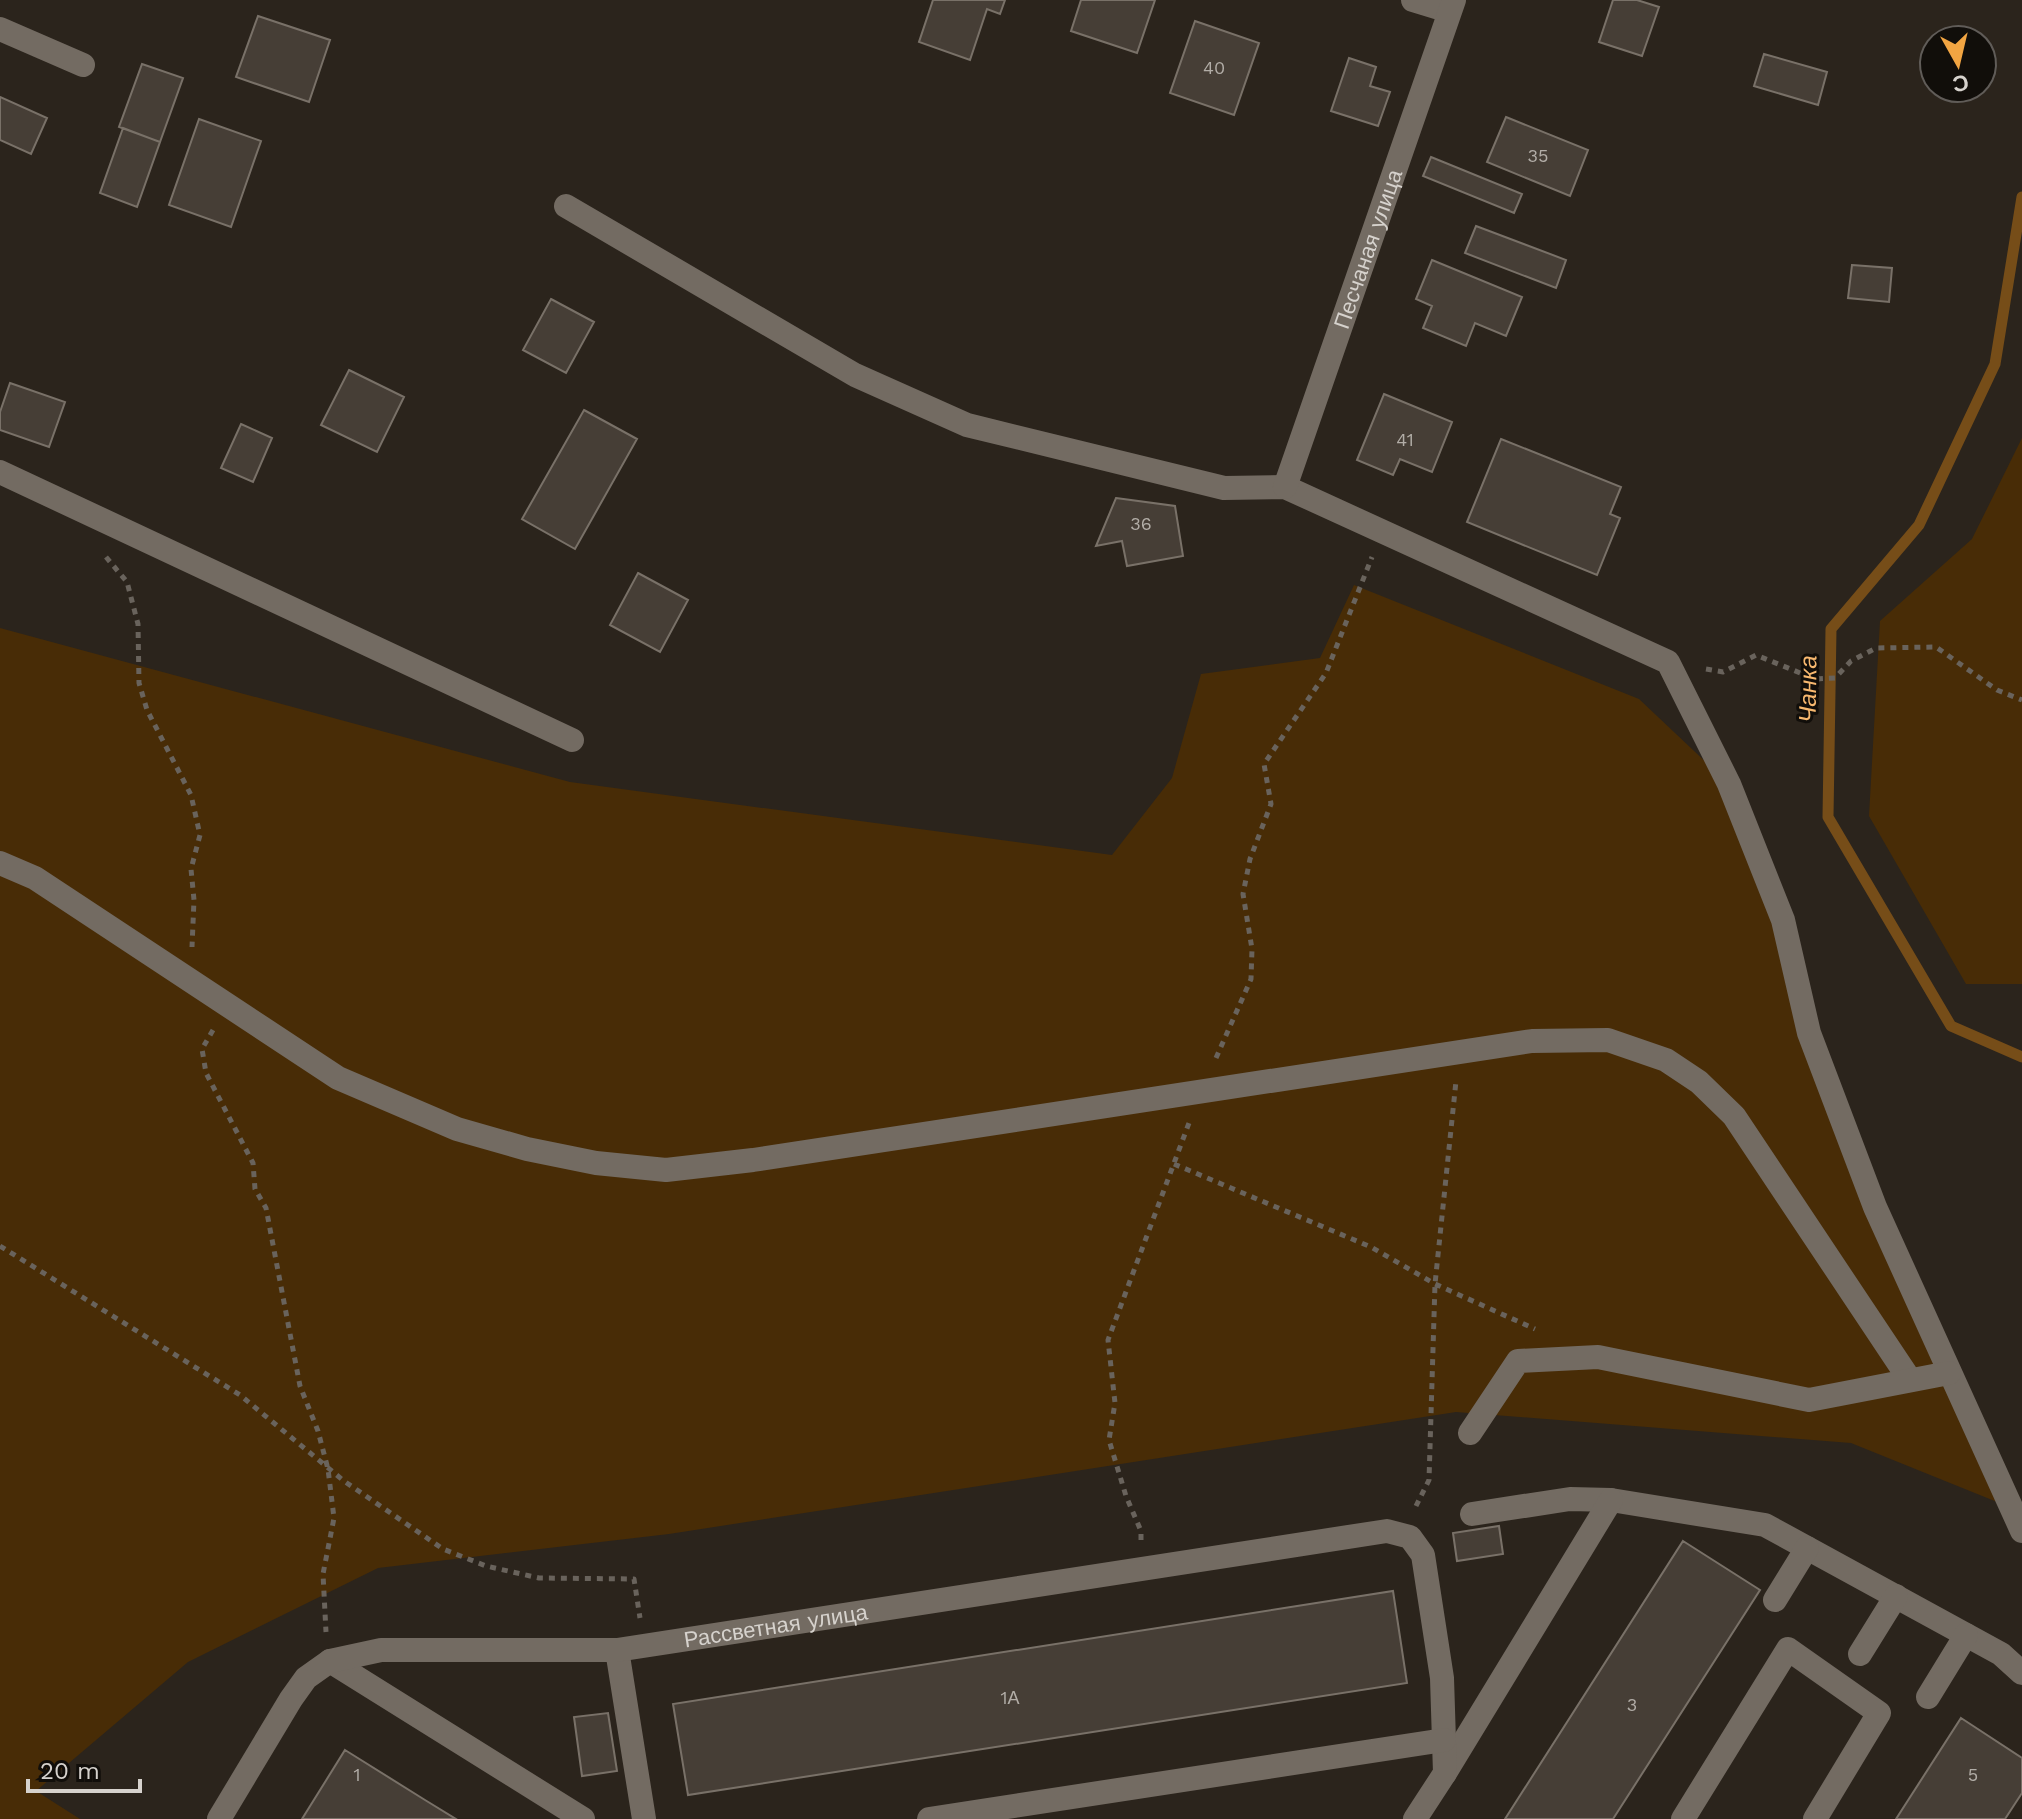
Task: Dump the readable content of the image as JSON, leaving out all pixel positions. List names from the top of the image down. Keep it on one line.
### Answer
{"streets":{"street":["Песчаная улица","Рассветная улица"]},"water":["Чанка"],"house_numbers":["40","35","41","36","1А","3","1","5"],"scale_bar":"20 m","north":"bottom"}
